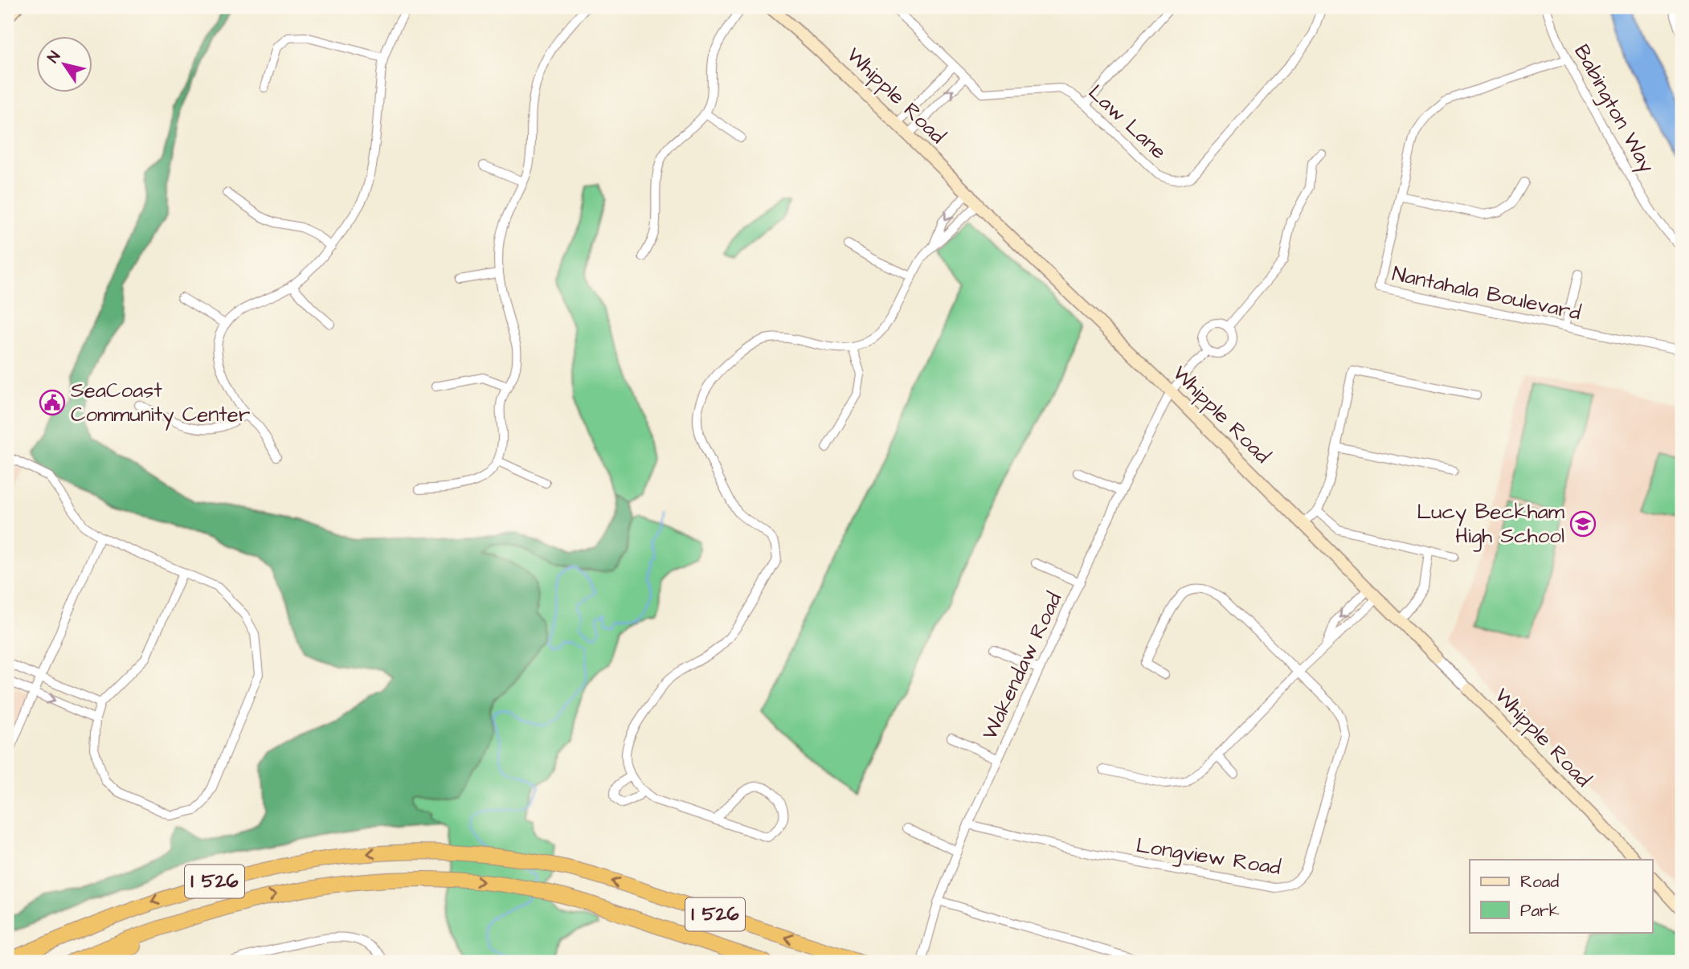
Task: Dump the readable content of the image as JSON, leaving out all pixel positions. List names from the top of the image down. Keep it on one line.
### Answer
{"streets":{"highway":["I 526"],"main road":["Whipple Road"],"street":["Babington Way","Law Lane","Nantahala Boulevard","Wakendaw Road","Longview Road"]},"crossings":[["Whipple Road","Wakendaw Road"],["Babington Way","Nantahala Boulevard"],["Wakendaw Road","Longview Road"]],"places":{"public building":["SeaCoast Community Center"],"school or university":["Lucy Beckham High School"]},"legend":["Road","Park"],"north":"top left"}
